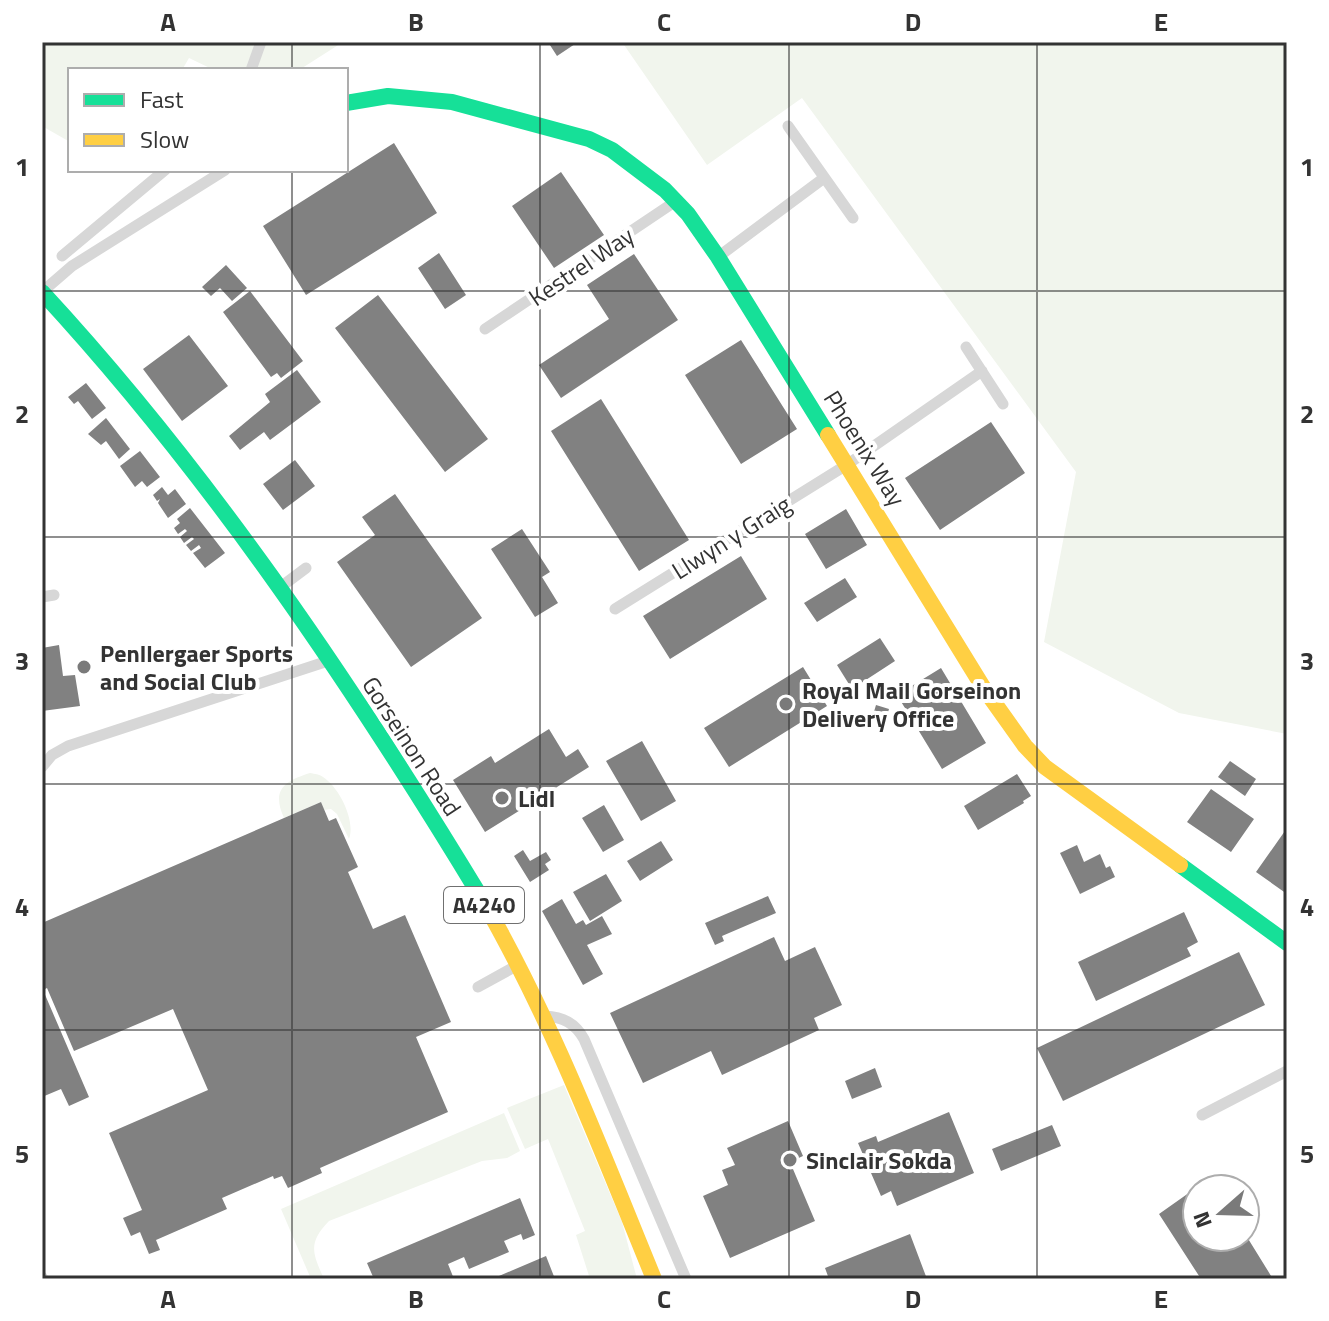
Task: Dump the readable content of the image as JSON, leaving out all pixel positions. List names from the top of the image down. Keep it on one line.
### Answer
{"streets":{"street":["Kestrel Way","Phoenix Way","Llwyn y Graig","Gorseinon Road","A4240"]},"crossings":[["Kestrel Way","Phoenix Way"],["Phoenix Way","Llwyn y Graig"]],"places":["Penllergaer Sports and Social Club","Royal Mail Gorseinon Delivery Office","Lidl","Sinclair Sokda"],"legend":["Fast","Slow"],"north":"left","grid":{"columns":["A","B","C","D","E"],"rows":["1","2","3","4","5"]}}
